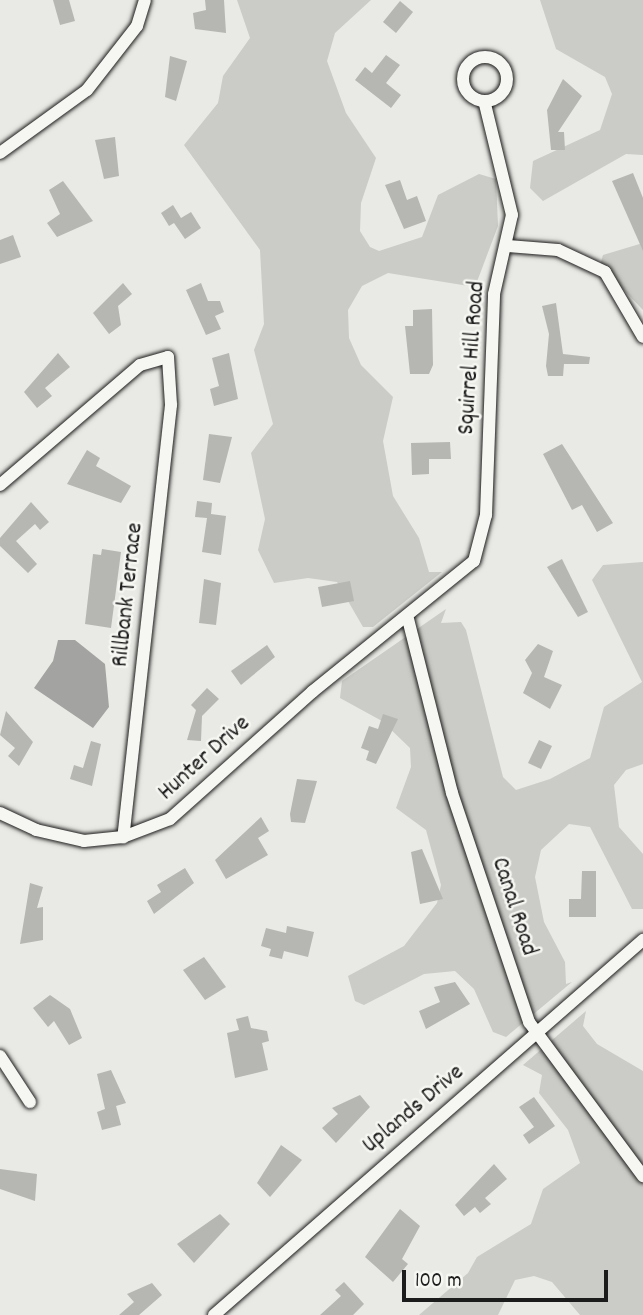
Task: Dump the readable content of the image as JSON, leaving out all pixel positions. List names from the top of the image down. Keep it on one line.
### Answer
{"streets":{"street":["Squirrel Hill Road","Rillbank Terrace","Hunter Drive","Canal Road","Uplands Drive"]},"crossings":[["Squirrel Hill Road","Hunter Drive"],["Squirrel Hill Road","Canal Road"],["Rillbank Terrace","Hunter Drive"],["Hunter Drive","Canal Road"],["Canal Road","Uplands Drive"]],"scale_bar":"100 m"}
